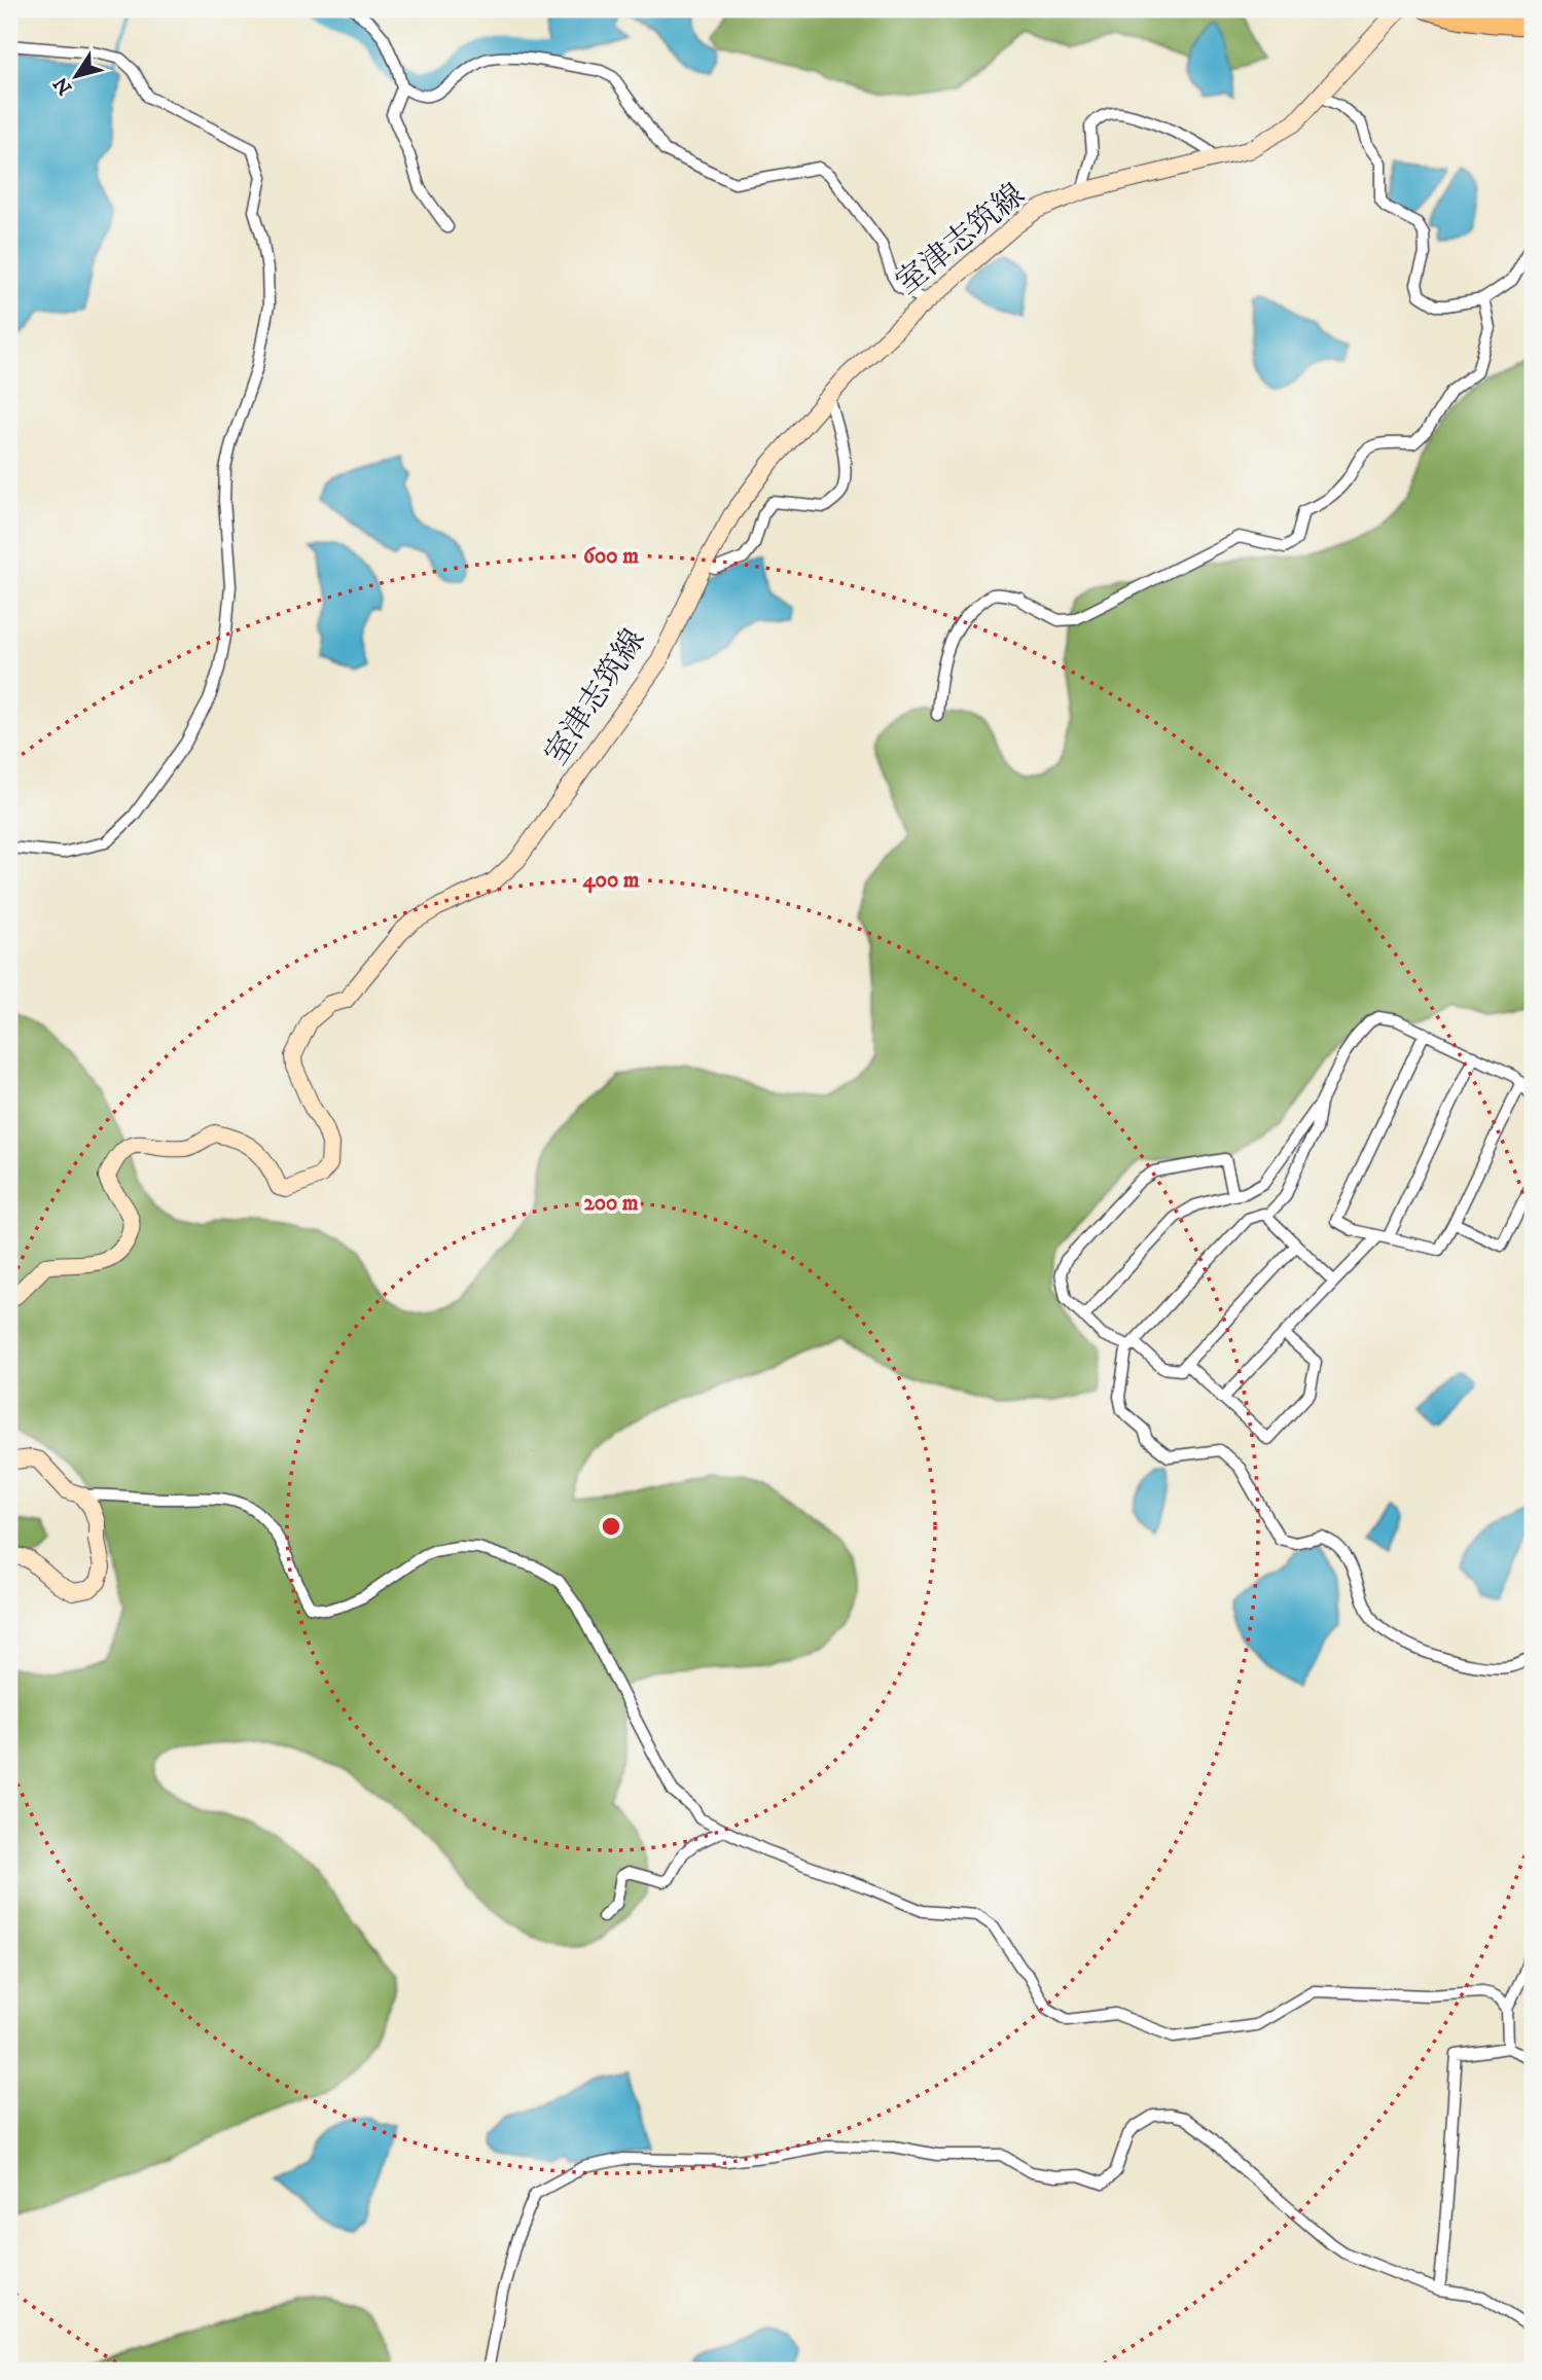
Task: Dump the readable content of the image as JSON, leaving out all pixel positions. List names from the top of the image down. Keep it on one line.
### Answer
{"streets":{"main road":["室津志筑線"]},"north":"bottom left","rings":["600 m","400 m","200 m"]}
